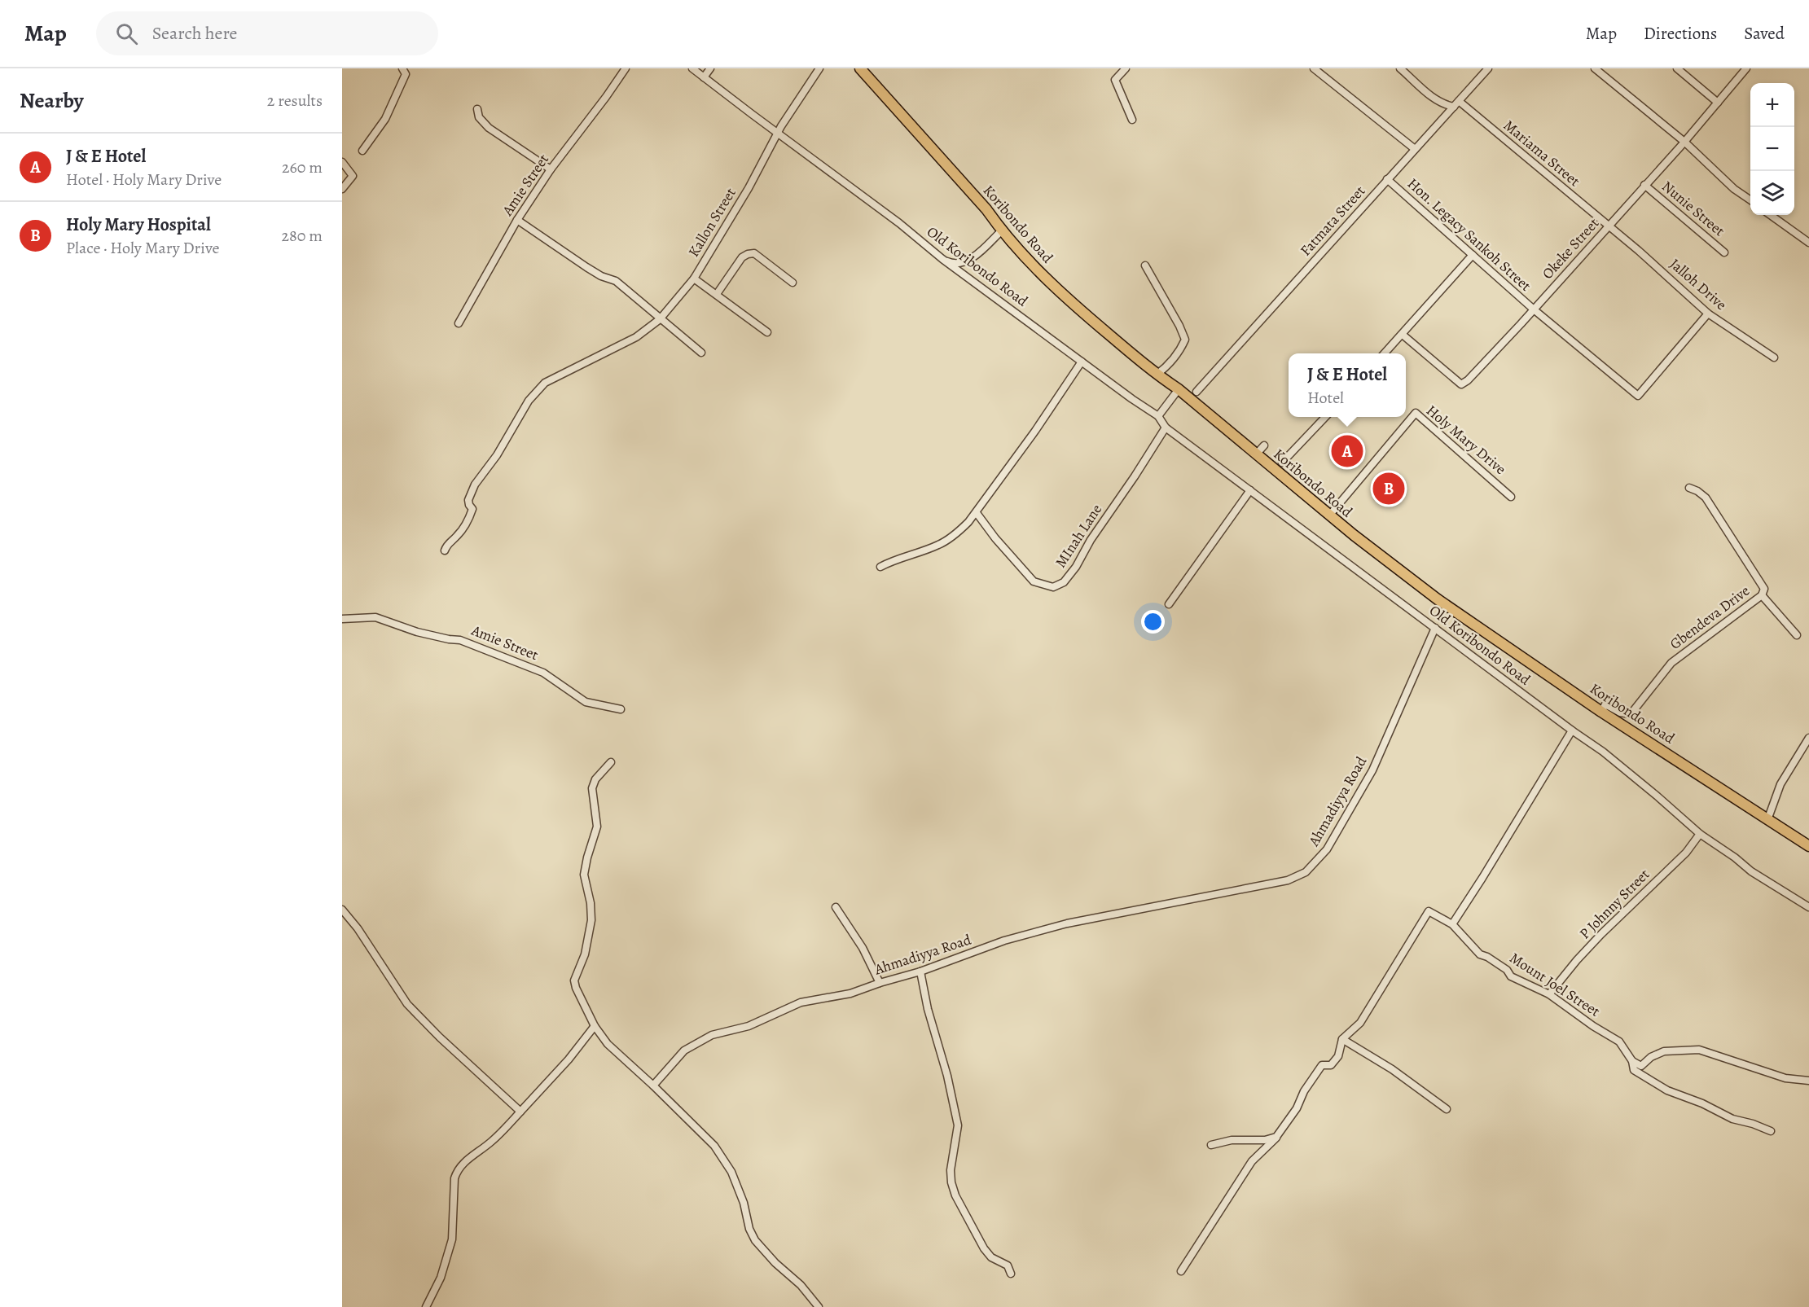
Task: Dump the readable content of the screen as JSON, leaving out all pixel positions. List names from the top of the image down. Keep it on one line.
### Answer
{"streets":{"highway":["Koribondo Road"],"street":["Mariama Street","Amie Street","Nunie Street","Fatmata Street","Kallon Street","Hon. Legacy Sankoh Street","Okeke Street","Old Koribondo Road","Jalloh Drive","Holy Mary Drive","MInah Lane","Gbendeva Drive","Ahmadiyya Road","P Johnny Street","Mount Joel Street"]},"crossings":[["Mariama Street","Fatmata Street"],["Mariama Street","Okeke Street"],["Mariama Street","Jalloh Drive"],["Nunie Street","Okeke Street"],["Fatmata Street","Hon. Legacy Sankoh Street"],["Kallon Street","Old Koribondo Road"],["Koribondo Road","Holy Mary Drive"],["Koribondo Road","Gbendeva Drive"],["Hon. Legacy Sankoh Street","Okeke Street"],["Hon. Legacy Sankoh Street","Jalloh Drive"],["Okeke Street","Jalloh Drive"],["Old Koribondo Road","MInah Lane"],["Old Koribondo Road","Ahmadiyya Road"],["Old Koribondo Road","P Johnny Street"],["P Johnny Street","Mount Joel Street"]],"page":{"header":"Map","search":"Search here","nav":["Map","Directions","Saved"],"heading":["Nearby","2 results"],"map_buttons":["+","−"],"list":[{"mark":"A","name":"J & E Hotel","note":"Hotel · Holy Mary Drive","value":"260 m"},{"mark":"B","name":"Holy Mary Hospital","note":"Place · Holy Mary Drive","value":"280 m"}],"popup":["J & E Hotel","Hotel"],"pins":["A","B"]}}
